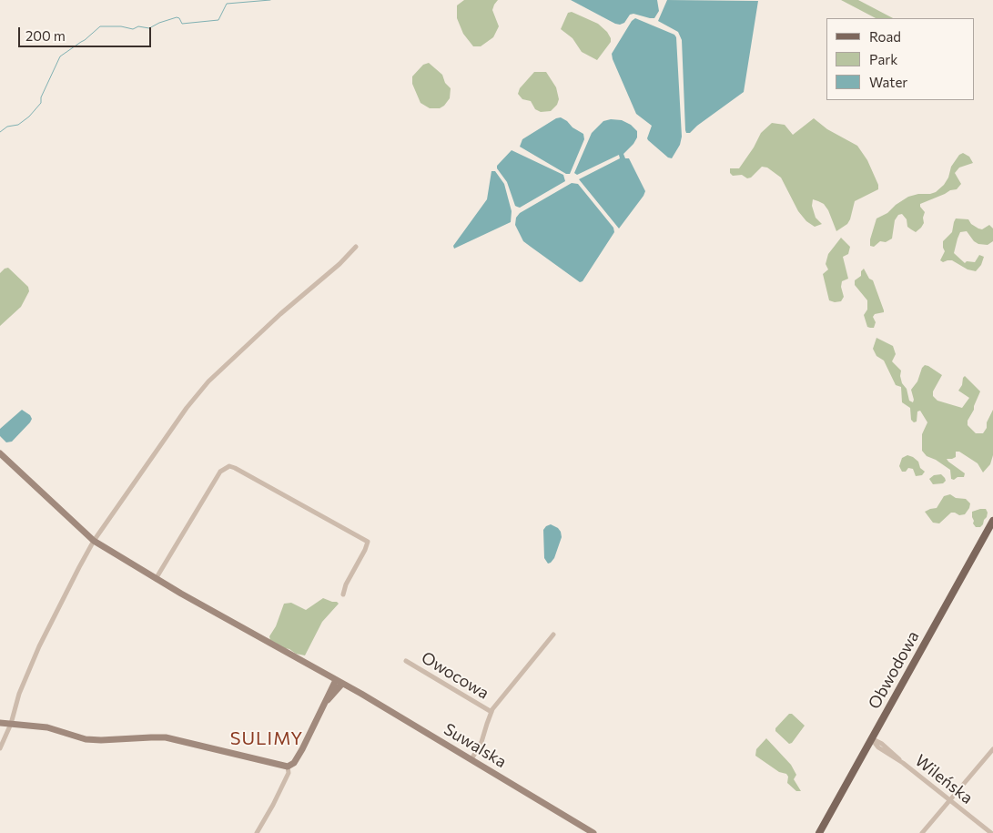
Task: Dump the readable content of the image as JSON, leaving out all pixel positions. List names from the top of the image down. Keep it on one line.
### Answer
{"streets":{"main road":["Obwodowa"],"street":["Owocowa","Suwalska","Wileńska"]},"crossings":[["Obwodowa","Wileńska"]],"districts":["SULIMY"],"legend":["Road","Park","Water"],"scale_bar":"200 m"}
